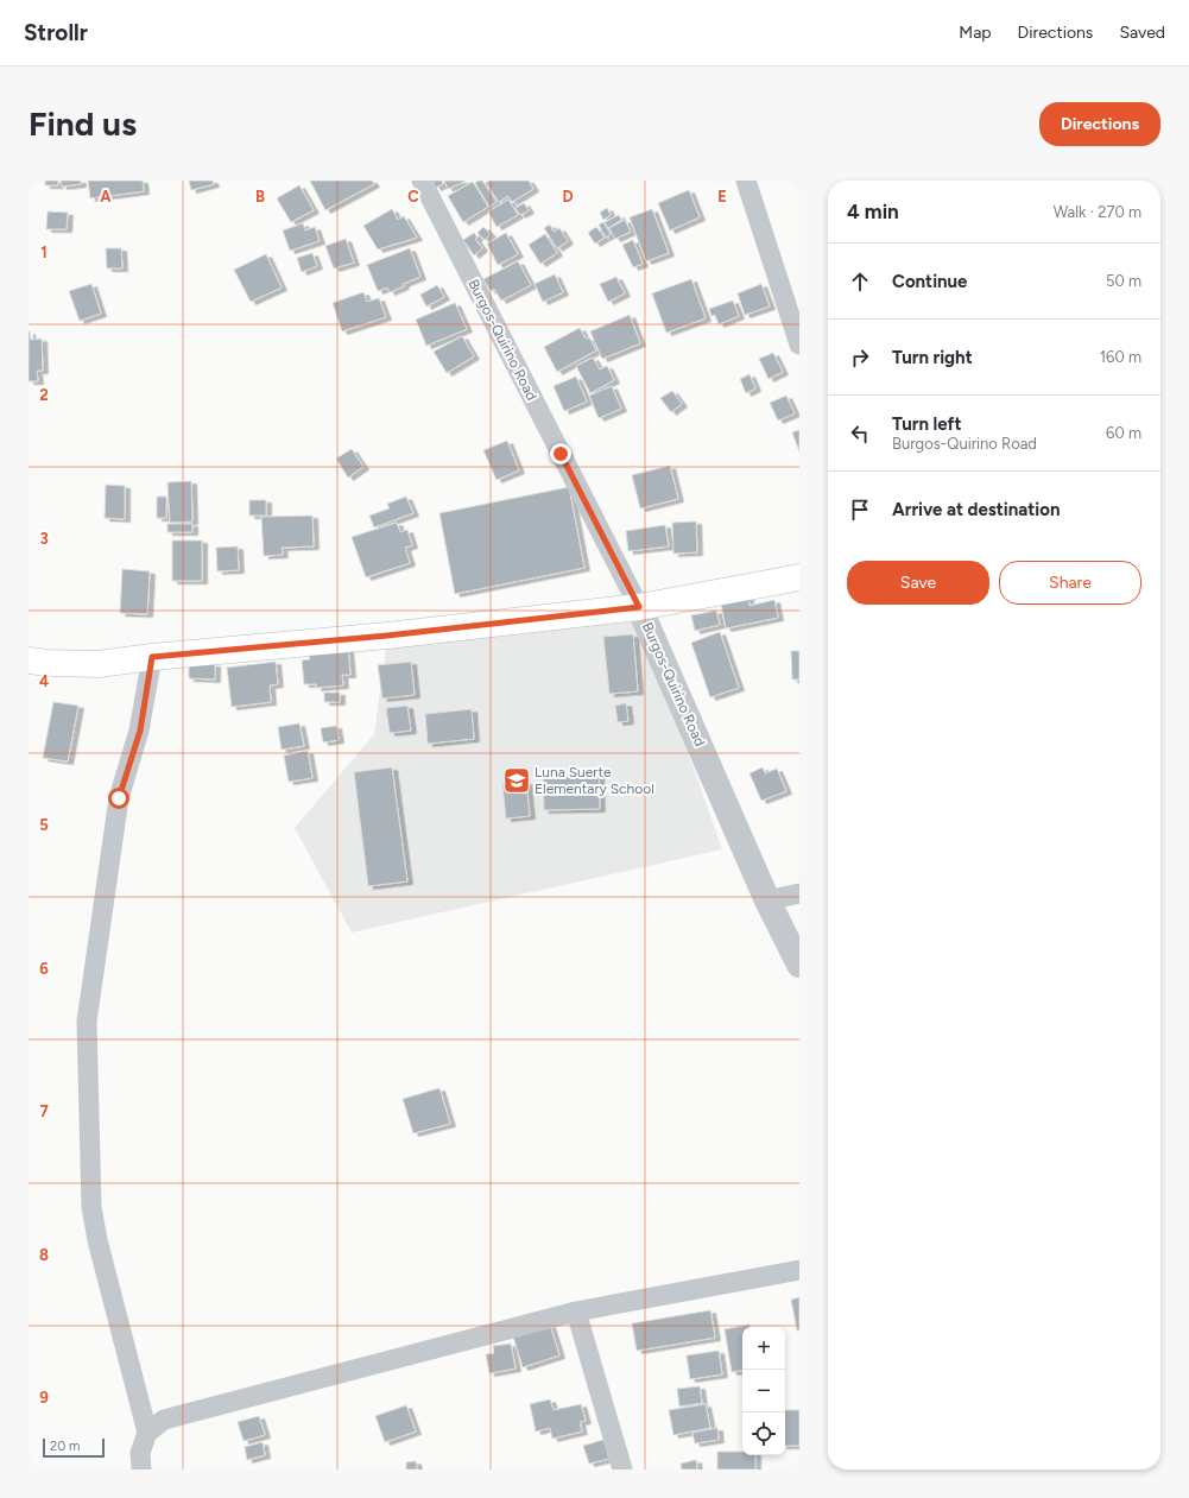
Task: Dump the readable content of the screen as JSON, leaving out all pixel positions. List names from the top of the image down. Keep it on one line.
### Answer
{"streets":{"street":["Burgos-Quirino Road"]},"places":{"school or university":["Luna Suerte Elementary School"]},"scale_bar":"20 m","page":{"header":"Strollr","nav":["Map","Directions","Saved"],"buttons":["Directions",["Save","Share"]],"title":"Find us","heading":["4 min","Walk · 270 m"],"list":[["Continue","50 m"],["Turn right","160 m"],["Turn left","Burgos-Quirino Road","60 m"],"Arrive at destination"],"map_buttons":["+","−"],"scale":"20 m"},"grid":{"columns":["A","B","C","D","E"],"rows":["1","2","3","4","5","6","7","8","9"]}}
